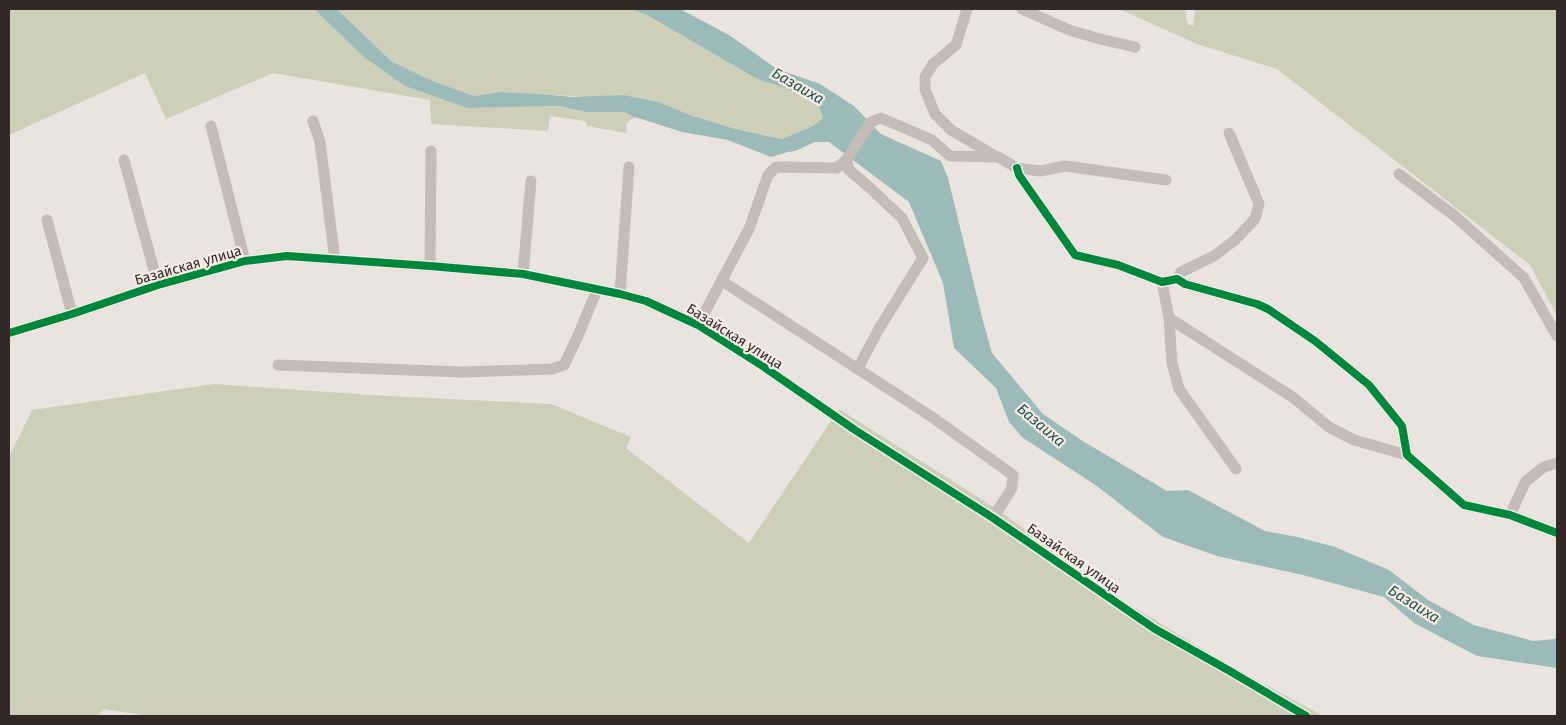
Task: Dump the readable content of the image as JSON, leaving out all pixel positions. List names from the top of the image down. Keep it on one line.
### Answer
{"streets":{"street":["Базайская улица"]},"water":["Базаиха"]}
